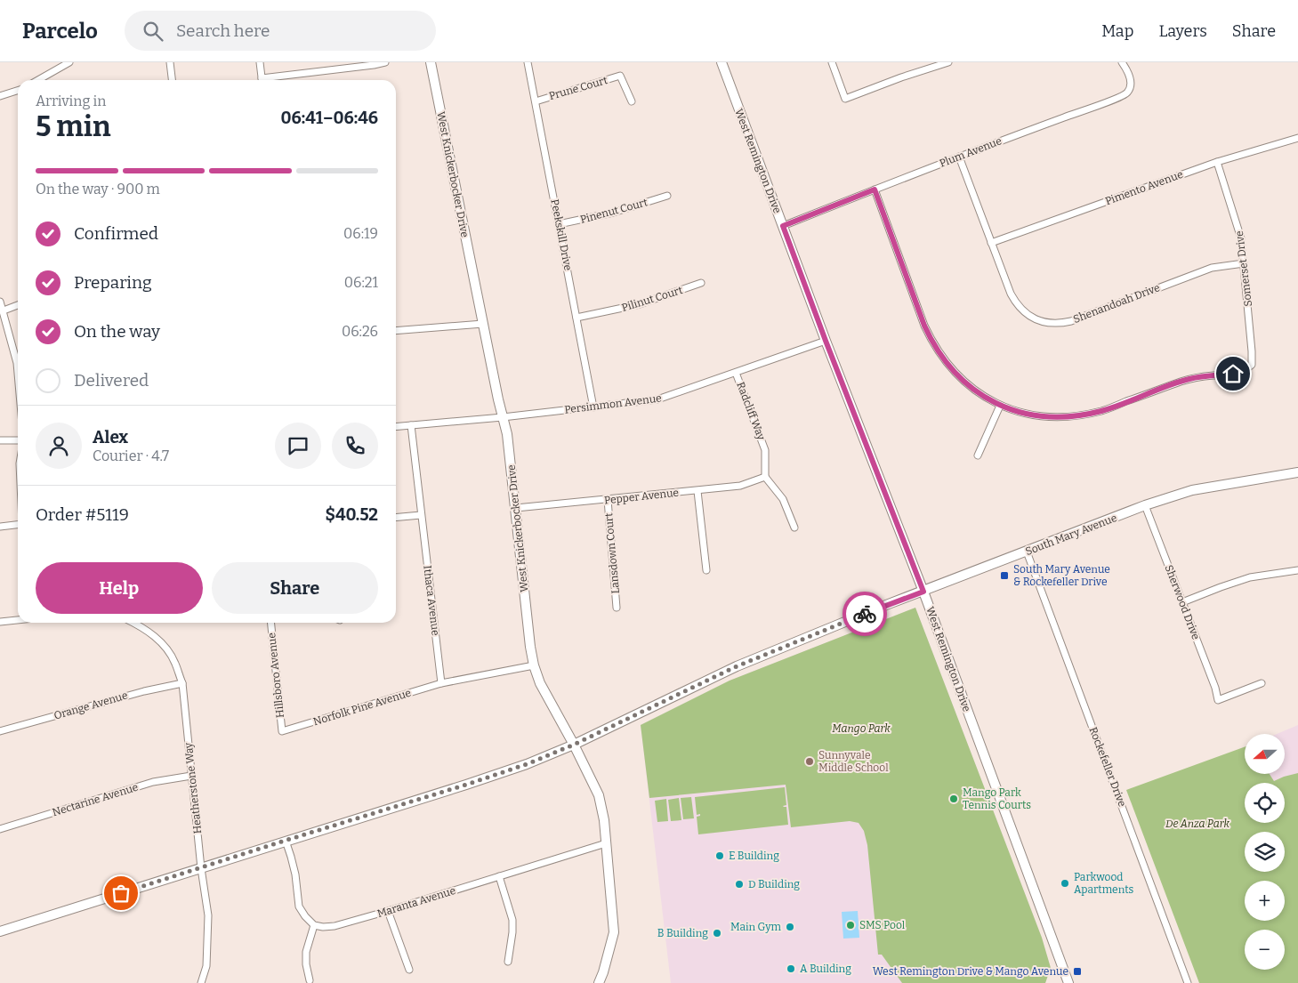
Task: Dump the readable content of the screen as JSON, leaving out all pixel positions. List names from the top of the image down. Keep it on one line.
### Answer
{"streets":{"street":["Prune Court","Plum Avenue","West Remington Drive","West Knickerbocker Drive","Pimento Avenue","Pinenut Court","Peekskill Drive","Somerset Drive","Pilinut Court","Shenandoah Drive","Persimmon Avenue","Radcliff Way","Pepper Avenue","South Mary Avenue","Lansdown Court","Ithaca Avenue","Sherwood Drive","Hillsboro Avenue","Orange Avenue","Norfolk Pine Avenue","Rockefeller Drive","Heatherstone Way","Nectarine Avenue","Maranta Avenue"]},"crossings":[["Prune Court","Peekskill Drive"],["Plum Avenue","West Remington Drive"],["Plum Avenue","Shenandoah Drive"],["West Remington Drive","Persimmon Avenue"],["West Remington Drive","South Mary Avenue"],["West Knickerbocker Drive","Persimmon Avenue"],["West Knickerbocker Drive","Pepper Avenue"],["West Knickerbocker Drive","South Mary Avenue"],["West Knickerbocker Drive","Maranta Avenue"],["Pimento Avenue","Somerset Drive"],["Pimento Avenue","Shenandoah Drive"],["Pinenut Court","Peekskill Drive"],["Peekskill Drive","Pilinut Court"],["Peekskill Drive","Persimmon Avenue"],["Somerset Drive","Shenandoah Drive"],["Persimmon Avenue","Radcliff Way"],["Persimmon Avenue","Ithaca Avenue"],["Radcliff Way","Pepper Avenue"],["Pepper Avenue","Lansdown Court"],["South Mary Avenue","Sherwood Drive"],["South Mary Avenue","Rockefeller Drive"],["South Mary Avenue","Heatherstone Way"],["Ithaca Avenue","Norfolk Pine Avenue"],["Hillsboro Avenue","Norfolk Pine Avenue"],["Orange Avenue","Heatherstone Way"],["Heatherstone Way","Nectarine Avenue"]],"parks":["Mango Park","De Anza Park"],"places":{"transit":["South Mary Avenue & Rockefeller Drive","West Remington Drive & Mango Avenue"],"other":["Sunnyvale Middle School","Mango Park Tennis Courts","E Building","Parkwood Apartments","D Building","SMS Pool","Main Gym","B Building","A Building"]},"north":"left","page":{"header":"Parcelo","search":"Search here","nav":["Map","Layers","Share"],"heading":["5 min","Arriving in","06:41–06:46"],"panel":["Alex","Courier · 4.7","Order #5119","$40.52"],"bar":"On the way · 900 m","list":[["Confirmed","06:19"],["Preparing","06:21"],["On the way","06:26"],"Delivered"],"buttons":["Help","Share"],"map_buttons":["+","−"]}}
